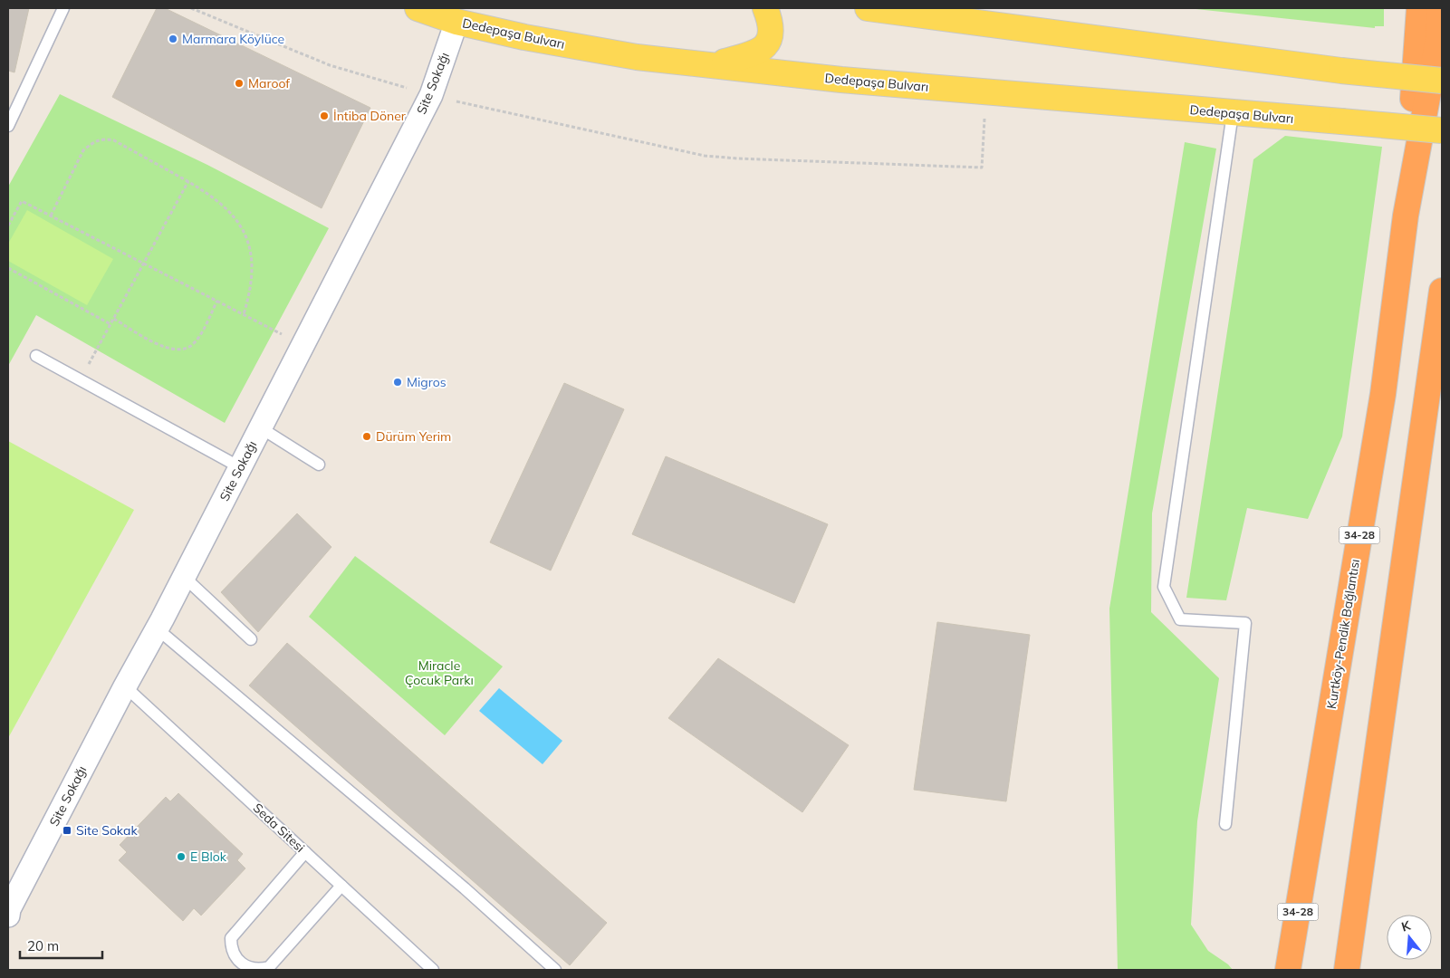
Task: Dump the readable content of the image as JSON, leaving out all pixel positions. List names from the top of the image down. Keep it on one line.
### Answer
{"streets":{"highway":["34-28","Kurtköy-Pendik Bağlantısı"],"main road":["Dedepaşa Bulvarı"],"street":["Site Sokağı"],"lane":["Seda Sitesi"]},"crossings":[["Dedepaşa Bulvarı","Site Sokağı"],["Site Sokağı","Seda Sitesi"]],"parks":["Miracle Çocuk Parkı"],"places":{"other":["Marmara Köylüce","Maroof","İntiba Döner","Migros","Dürüm Yerim","E Blok"],"transit":["Site Sokak"]},"scale_bar":"20 m","north":"top"}
